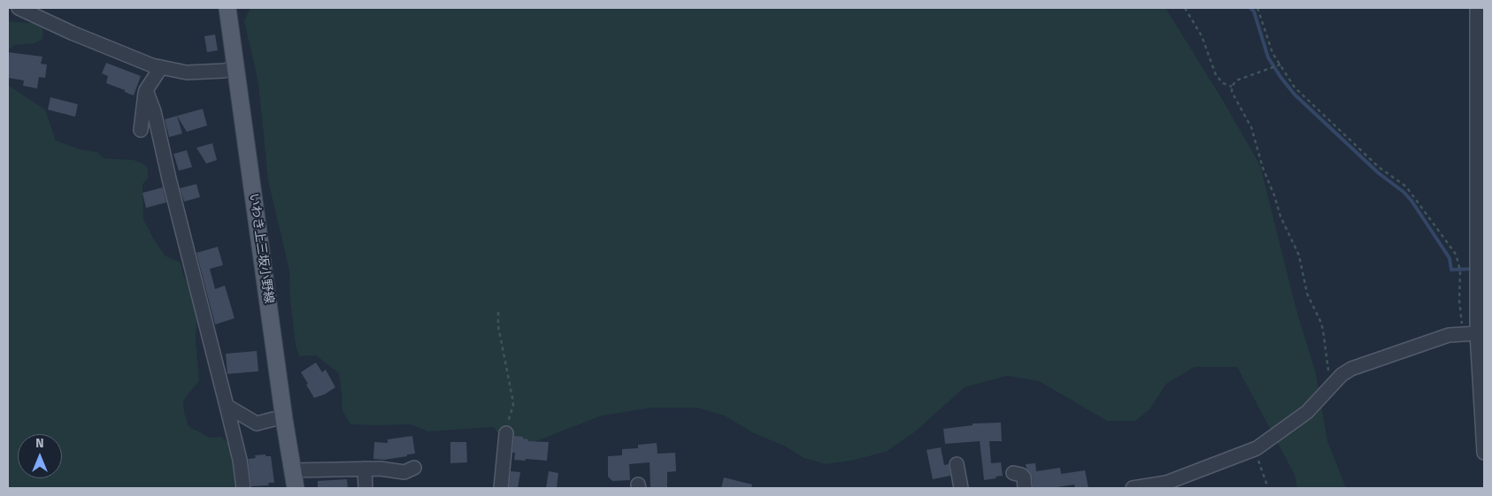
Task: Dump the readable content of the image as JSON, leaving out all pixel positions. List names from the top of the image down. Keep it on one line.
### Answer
{"streets":{"main road":["いわき上三坂小野線"]},"north":"top"}
